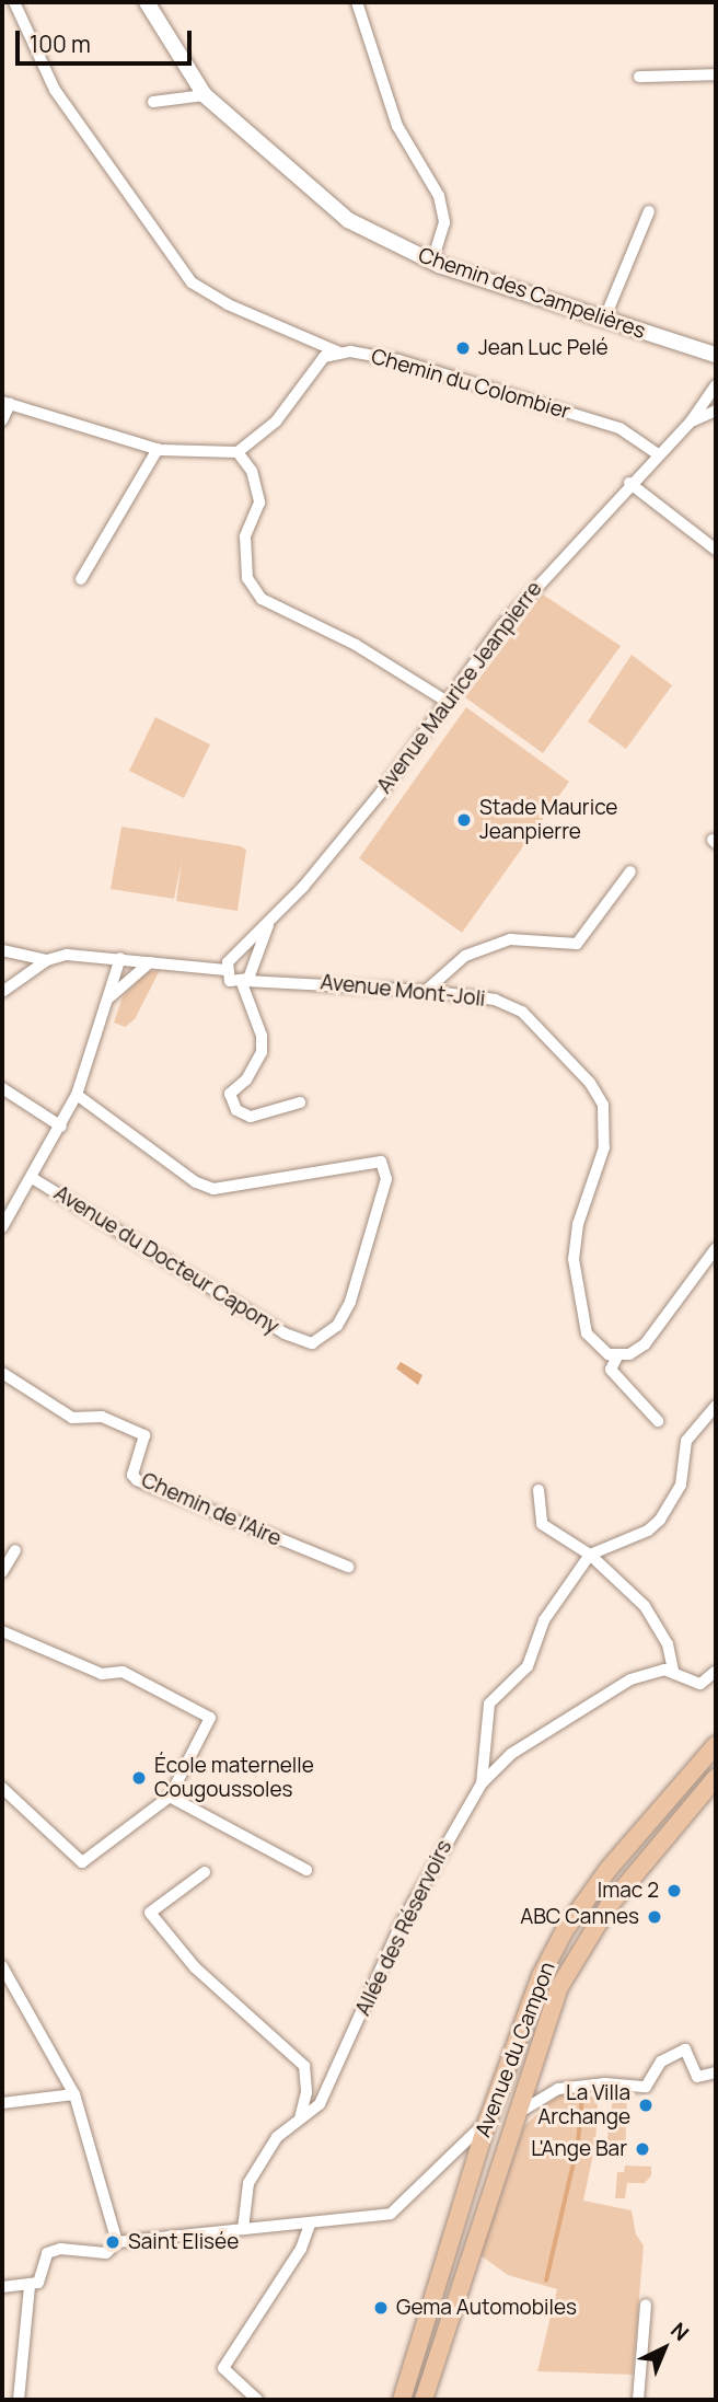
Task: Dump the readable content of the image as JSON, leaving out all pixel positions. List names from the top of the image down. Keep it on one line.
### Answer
{"streets":{"main road":["Chemin des Campelières","Avenue du Campon"],"street":["Chemin du Colombier","Avenue Maurice Jeanpierre","Avenue Mont-Joli","Avenue du Docteur Capony","Chemin de l'Aire","Allée des Réservoirs"]},"crossings":[["Chemin du Colombier","Avenue Maurice Jeanpierre"],["Avenue Maurice Jeanpierre","Avenue Mont-Joli"]],"places":["Jean Luc Pelé","Stade Maurice Jeanpierre","École maternelle Cougoussoles","Imac 2","ABC Cannes","La Villa Archange","L'Ange Bar","Saint Elisée","Gema Automobiles"],"scale_bar":"100 m","north":"top right"}
